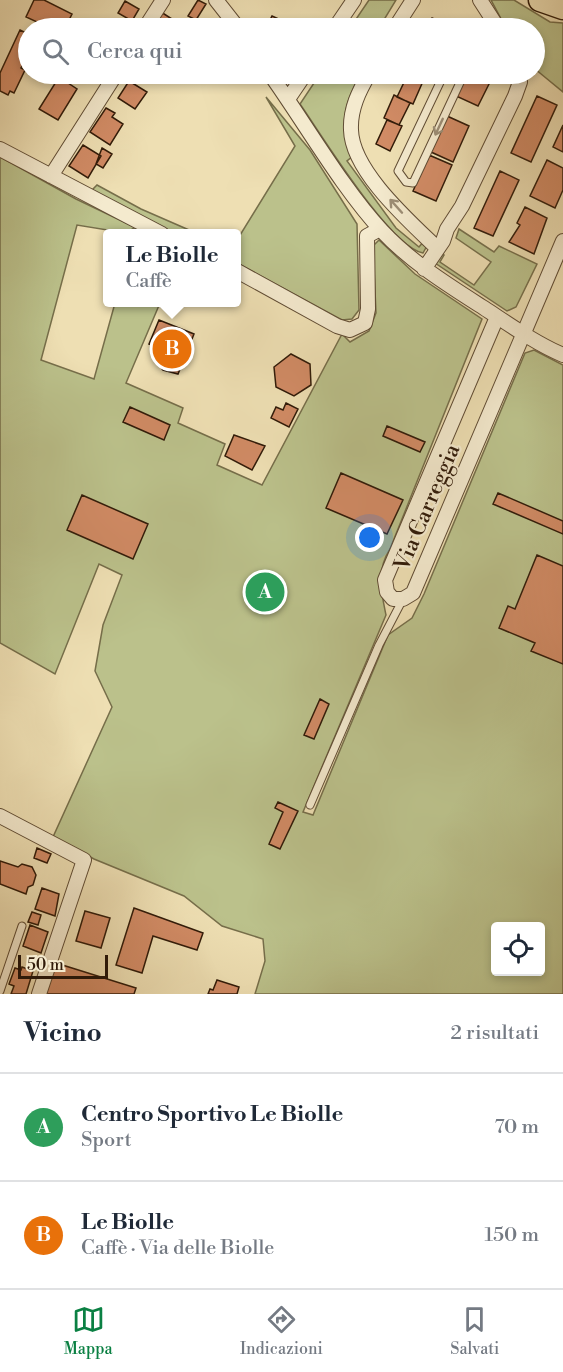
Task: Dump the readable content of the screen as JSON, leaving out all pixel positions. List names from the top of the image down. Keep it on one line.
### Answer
{"streets":{"street":["Via Carreggia"]},"scale_bar":"50 m","page":{"search":"Cerca qui","popup":["Le Biolle","Caffè"],"pins":["B","A"],"scale":"50 m","heading":["Vicino","2 risultati"],"list":[{"mark":"A","name":"Centro Sportivo Le Biolle","note":"Sport","value":"70 m"},{"mark":"B","name":"Le Biolle","note":"Caffè · Via delle Biolle","value":"150 m"}],"nav":["Mappa","Indicazioni","Salvati"]}}
